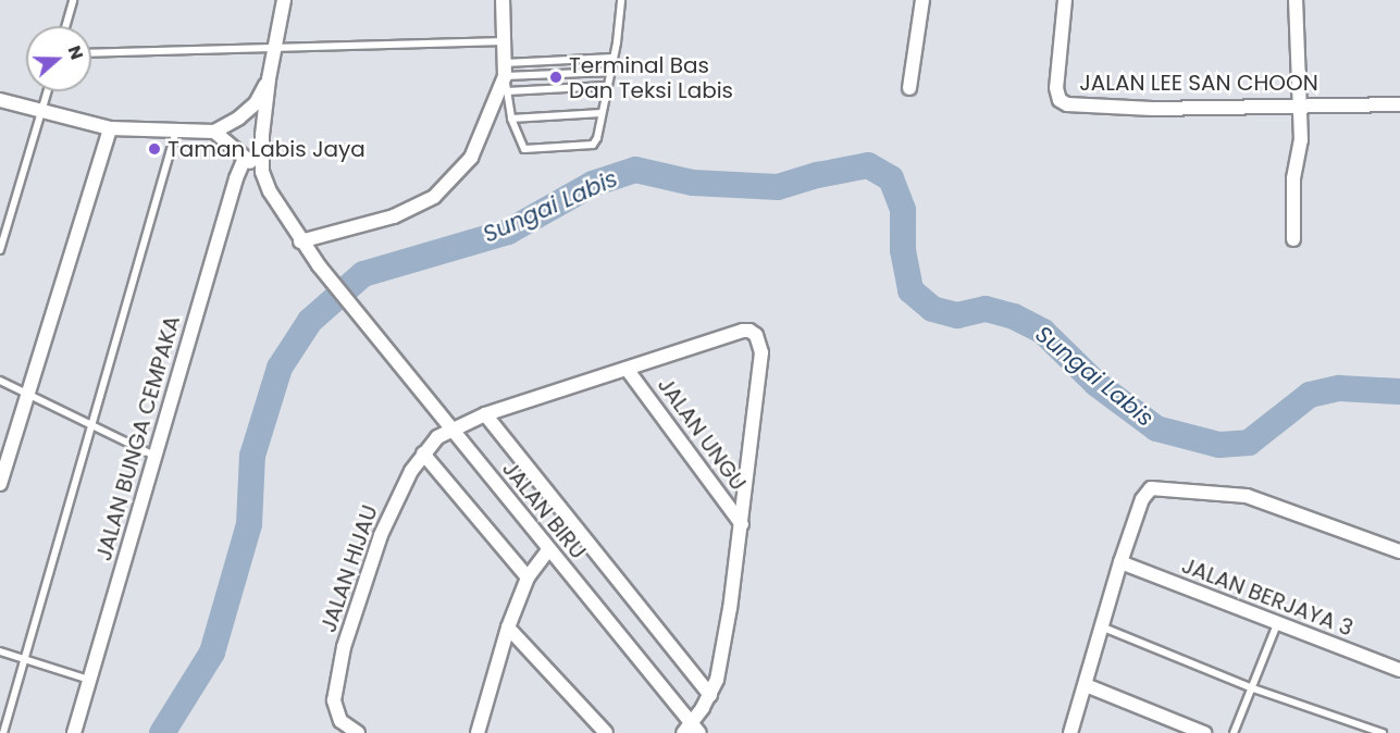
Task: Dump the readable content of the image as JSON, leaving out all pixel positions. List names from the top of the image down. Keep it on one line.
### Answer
{"streets":{"street":["JALAN LEE SAN CHOON","JALAN UNGU","JALAN BUNGA CEMPAKA","JALAN BIRU","JALAN HIJAU","JALAN BERJAYA 3"]},"crossings":[["JALAN UNGU","JALAN HIJAU"],["JALAN BIRU","JALAN HIJAU"]],"water":["Sungai Labis"],"places":["Terminal Bas Dan Teksi Labis","Taman Labis Jaya"],"north":"right"}
